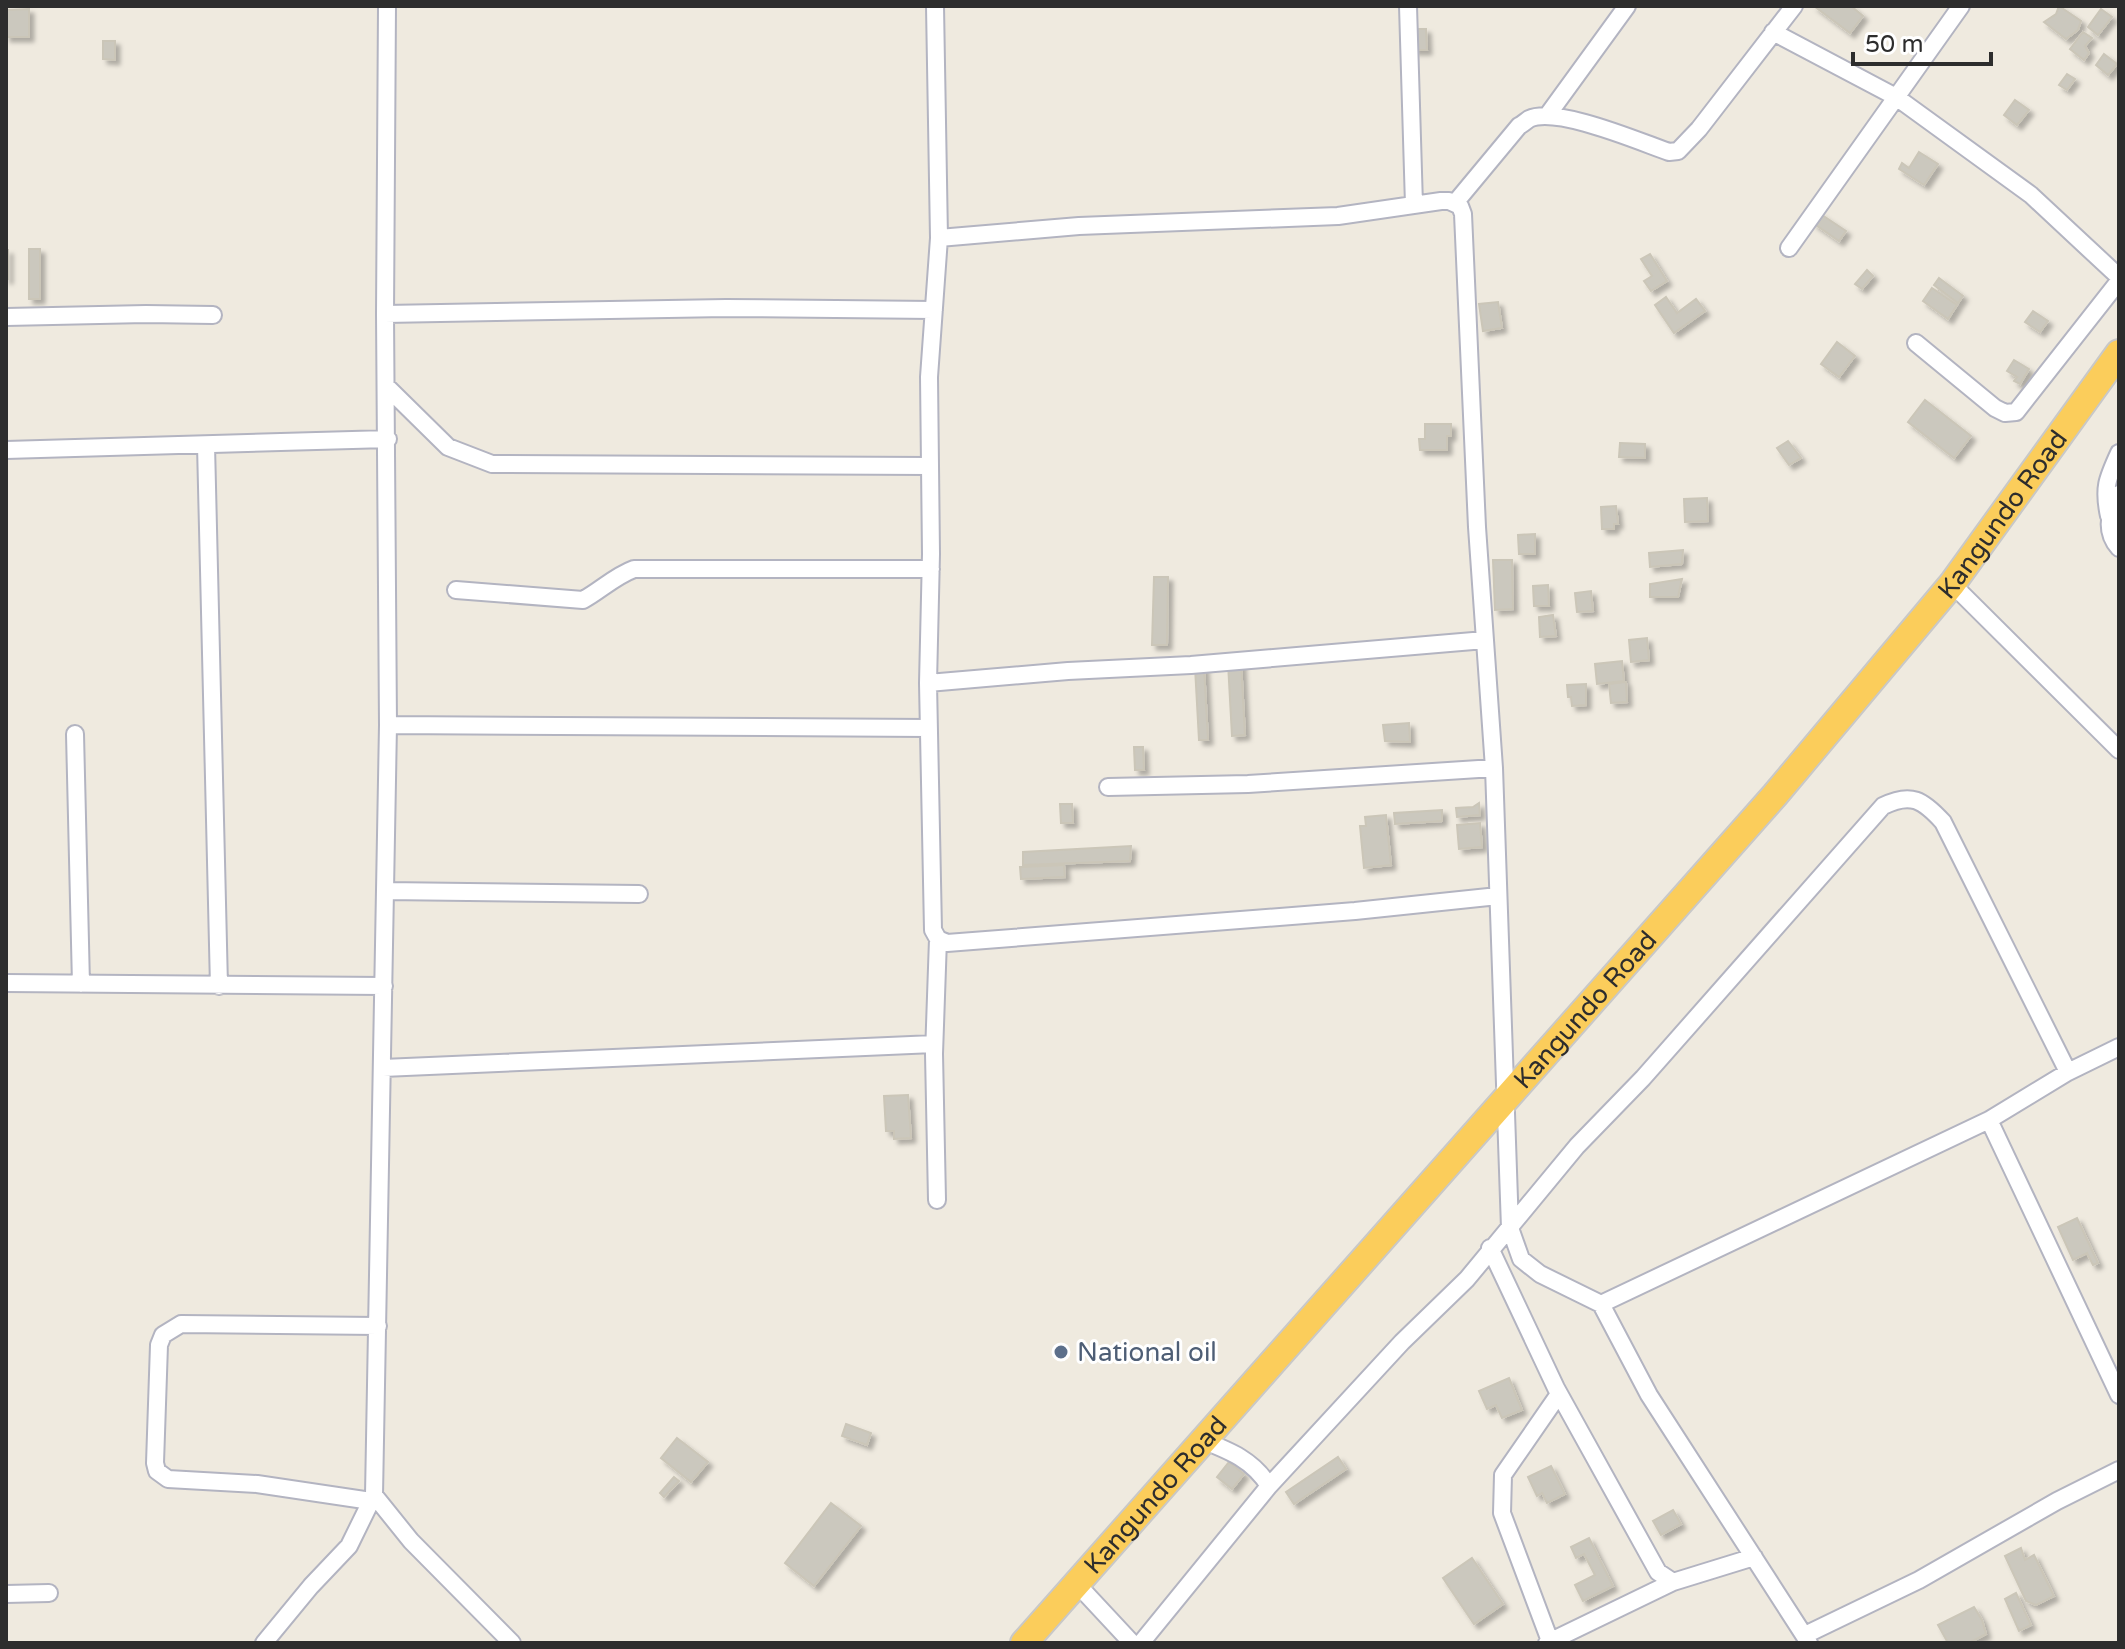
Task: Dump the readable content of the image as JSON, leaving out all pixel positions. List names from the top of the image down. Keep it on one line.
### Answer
{"streets":{"highway":["Kangundo Road"]},"places":["National oil"],"scale_bar":"50 m"}
